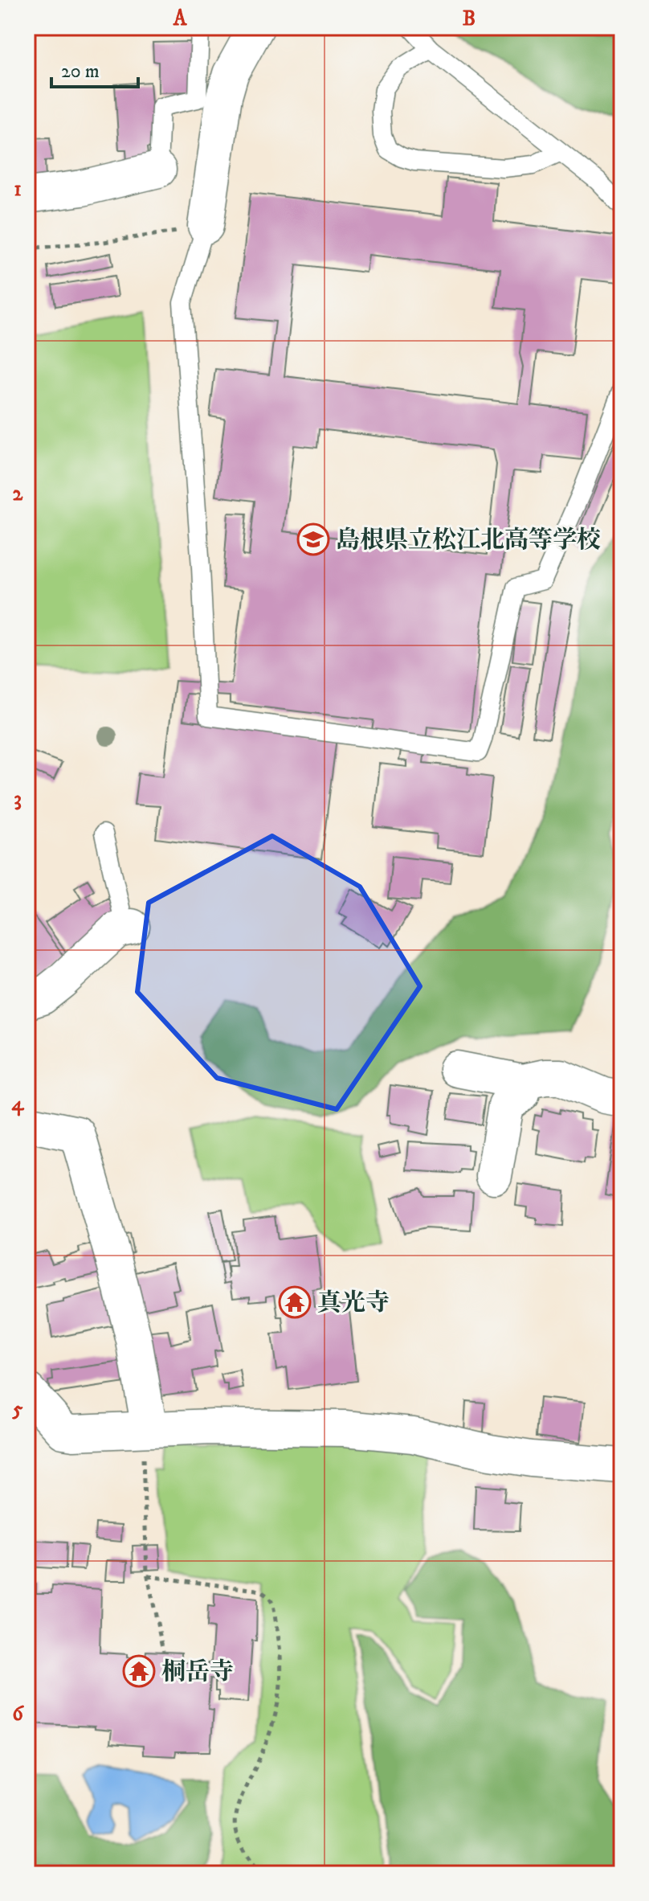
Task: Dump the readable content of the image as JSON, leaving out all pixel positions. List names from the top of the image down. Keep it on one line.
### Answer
{"places":{"school or university":["島根県立松江北高等学校"],"temple":["真光寺","桐岳寺"]},"scale_bar":"20 m","grid":{"columns":["A","B"],"rows":["1","2","3","4","5","6"]}}
